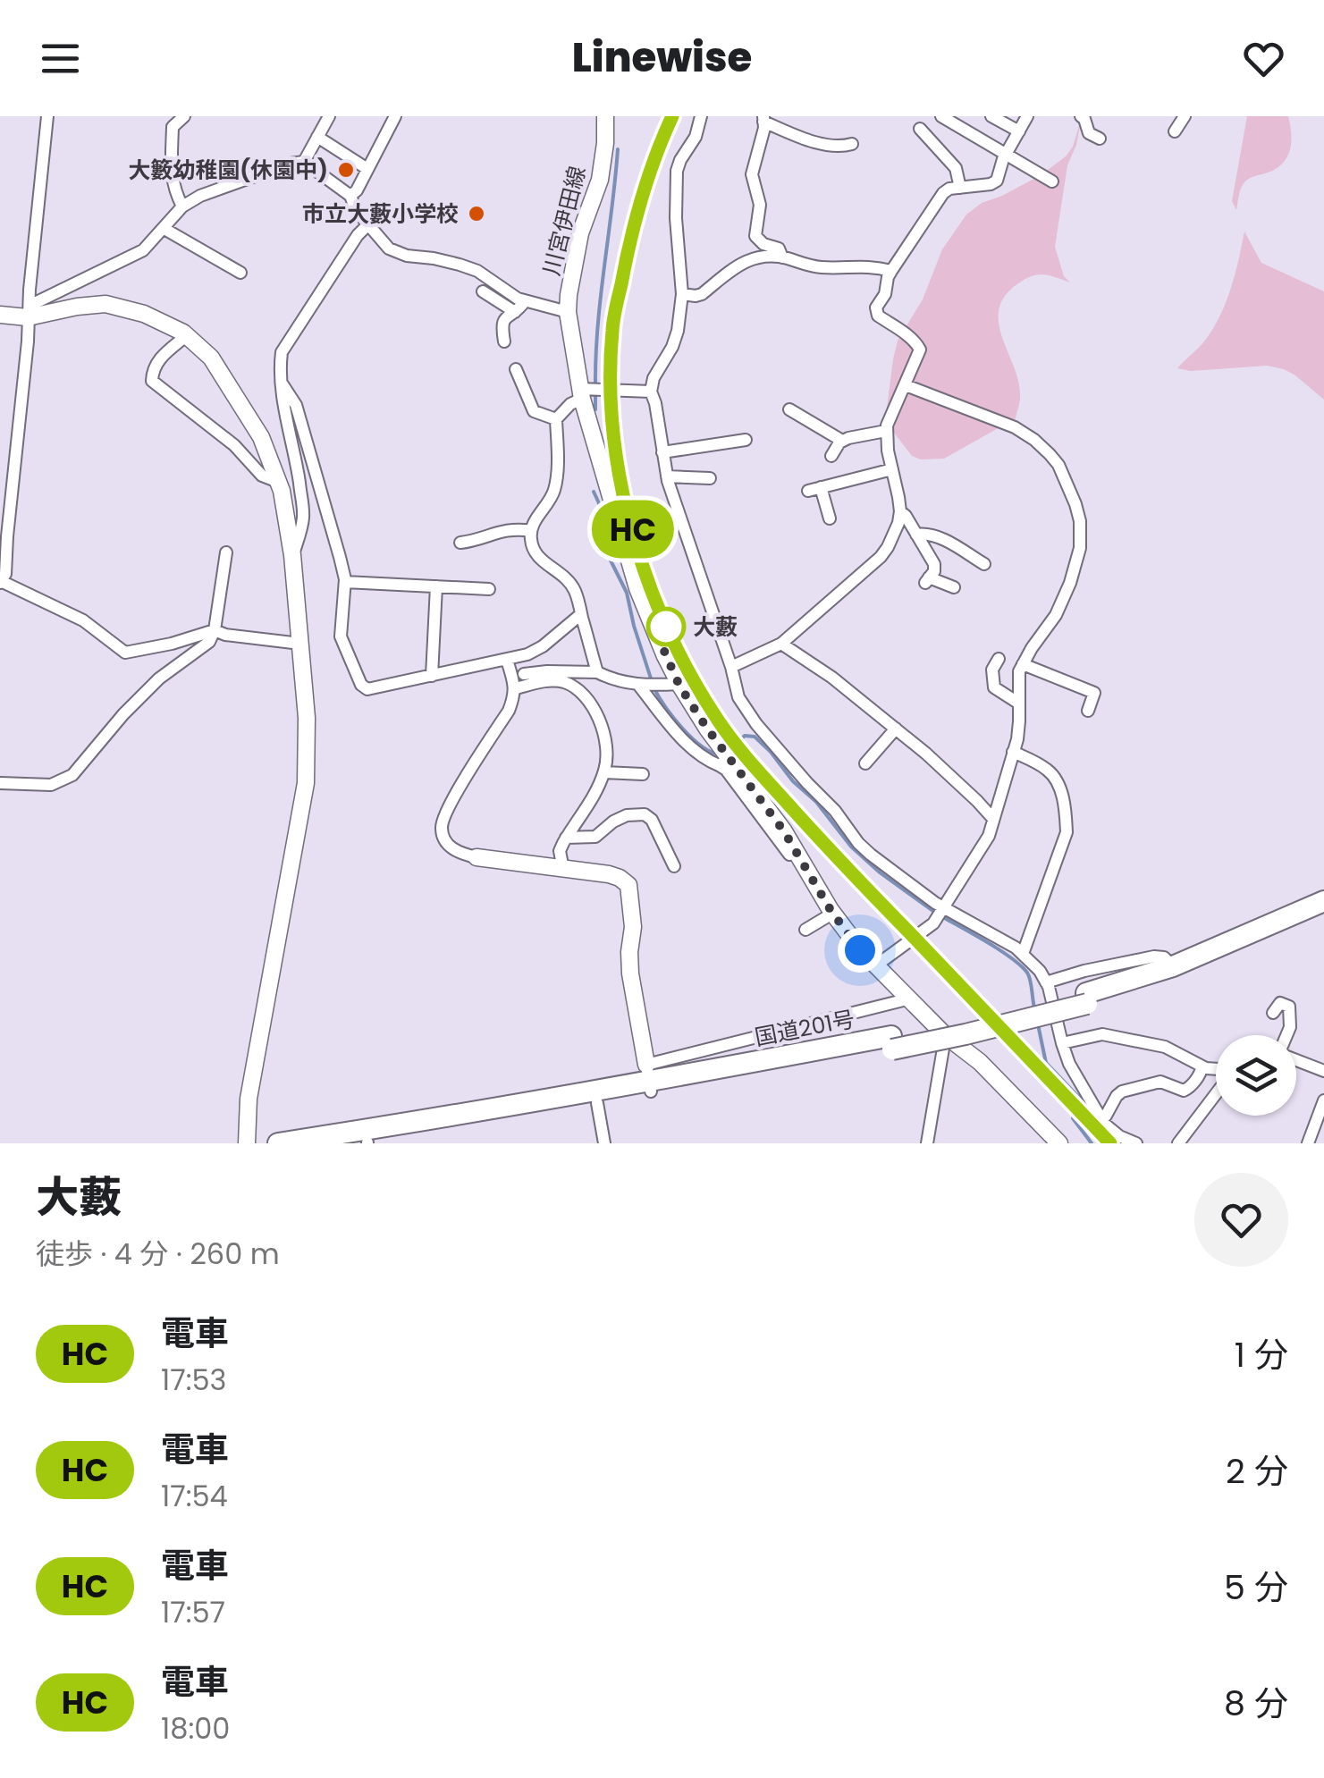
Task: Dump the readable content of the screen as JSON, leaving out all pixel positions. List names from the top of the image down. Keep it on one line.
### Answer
{"streets":{"highway":["国道201号"],"street":["川宮伊田線"]},"places":["大籔幼稚園(休園中)","市立大藪小学校","大藪"],"page":{"header":"Linewise","on_map":"HC","heading":["大藪","徒歩 · 4 分 · 260 m"],"list":[{"mark":"HC","name":"電車","note":"17:53","value":"1 分"},{"mark":"HC","name":"電車","note":"17:54","value":"2 分"},{"mark":"HC","name":"電車","note":"17:57","value":"5 分"},{"mark":"HC","name":"電車","note":"18:00","value":"8 分"}]}}
